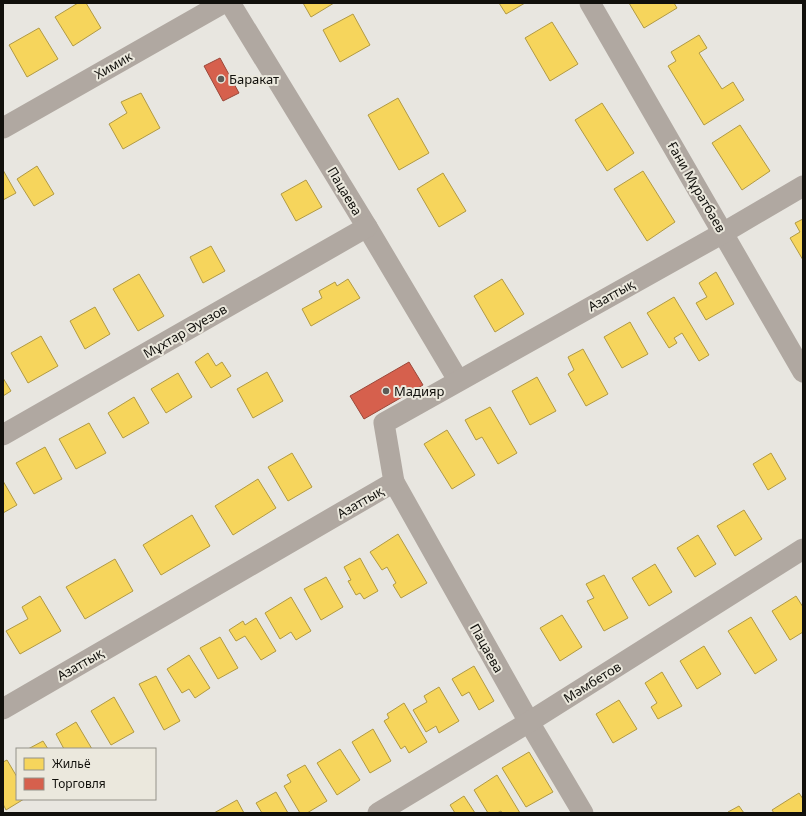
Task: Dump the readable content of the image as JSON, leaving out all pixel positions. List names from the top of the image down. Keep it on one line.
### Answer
{"streets":{"street":["Химик","Ғани Мұратбаев","Пацаева","Азаттық","Мұхтар Әуезов","Мәмбетов"]},"crossings":[["Ғани Мұратбаев","Азаттық"],["Пацаева","Азаттық"],["Пацаева","Мұхтар Әуезов"],["Пацаева","Мәмбетов"]],"places":["Баракат","Мадияр"],"legend":["Жильё","Торговля"]}
